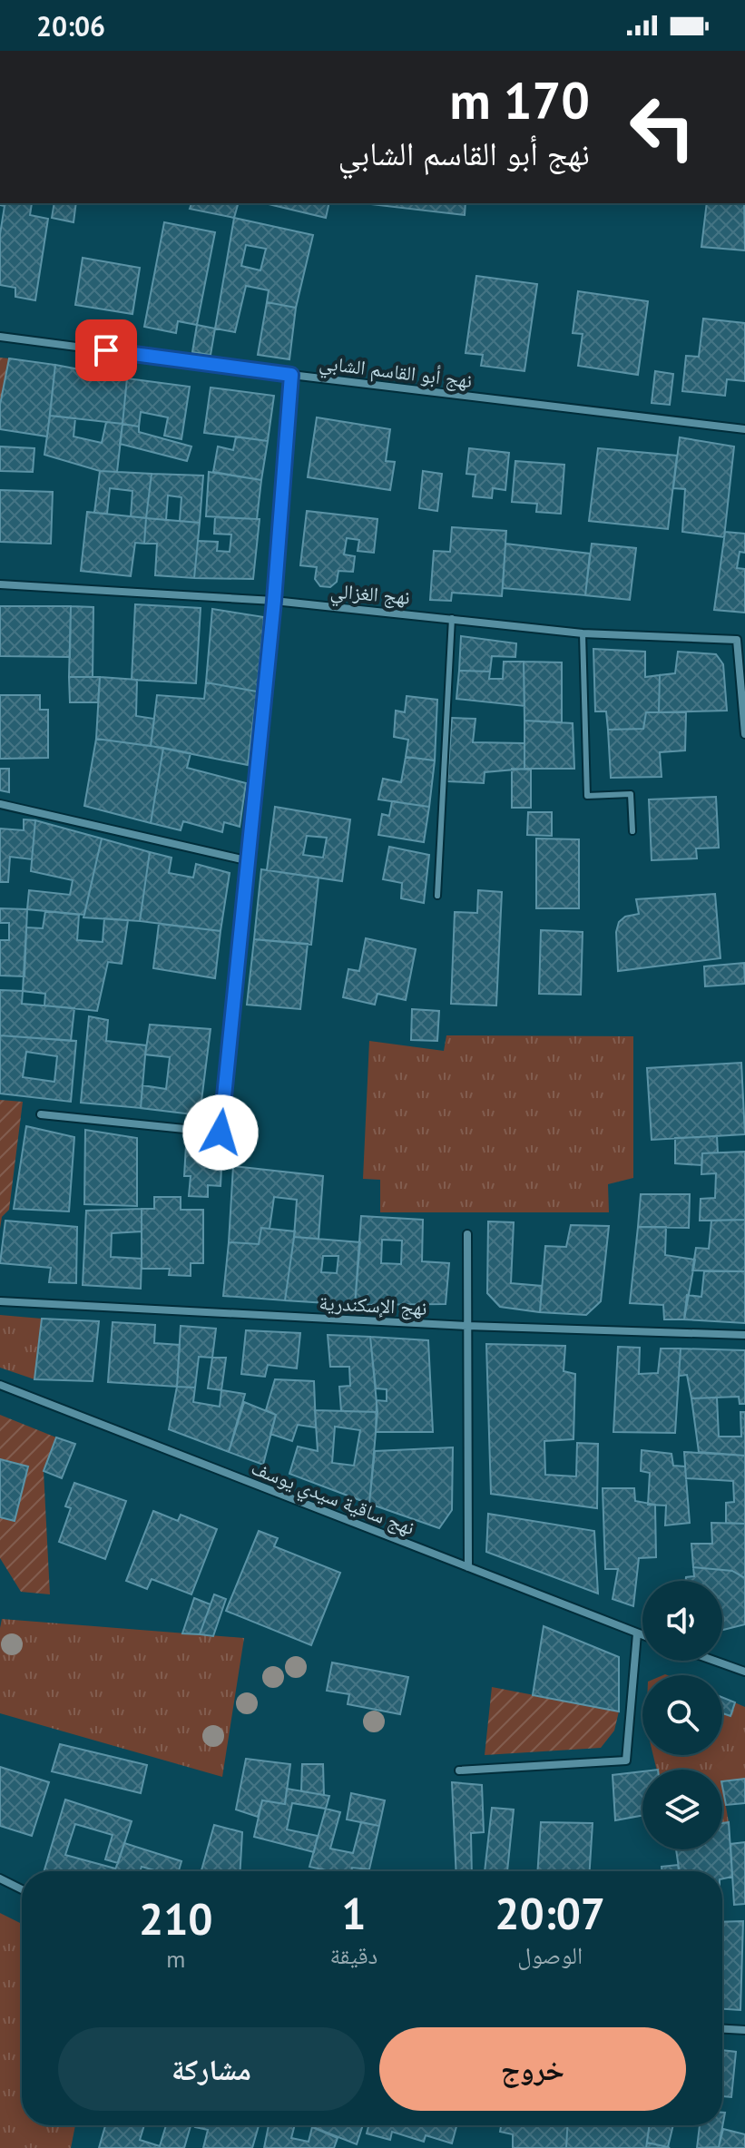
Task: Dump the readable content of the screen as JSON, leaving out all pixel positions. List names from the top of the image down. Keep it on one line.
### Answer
{"streets":{"street":["نهج أبو القاسم الشابي","نهج الغزالي","نهج الإسكندرية","نهج ساقية سيدي يوسف"]},"page":{"status":"20:06","turn":["170 m","نهج أبو القاسم الشابي"],"eta":["20:07","الوصول","1","دقيقة","210","m"],"buttons":["خروج","مشاركة"]}}
